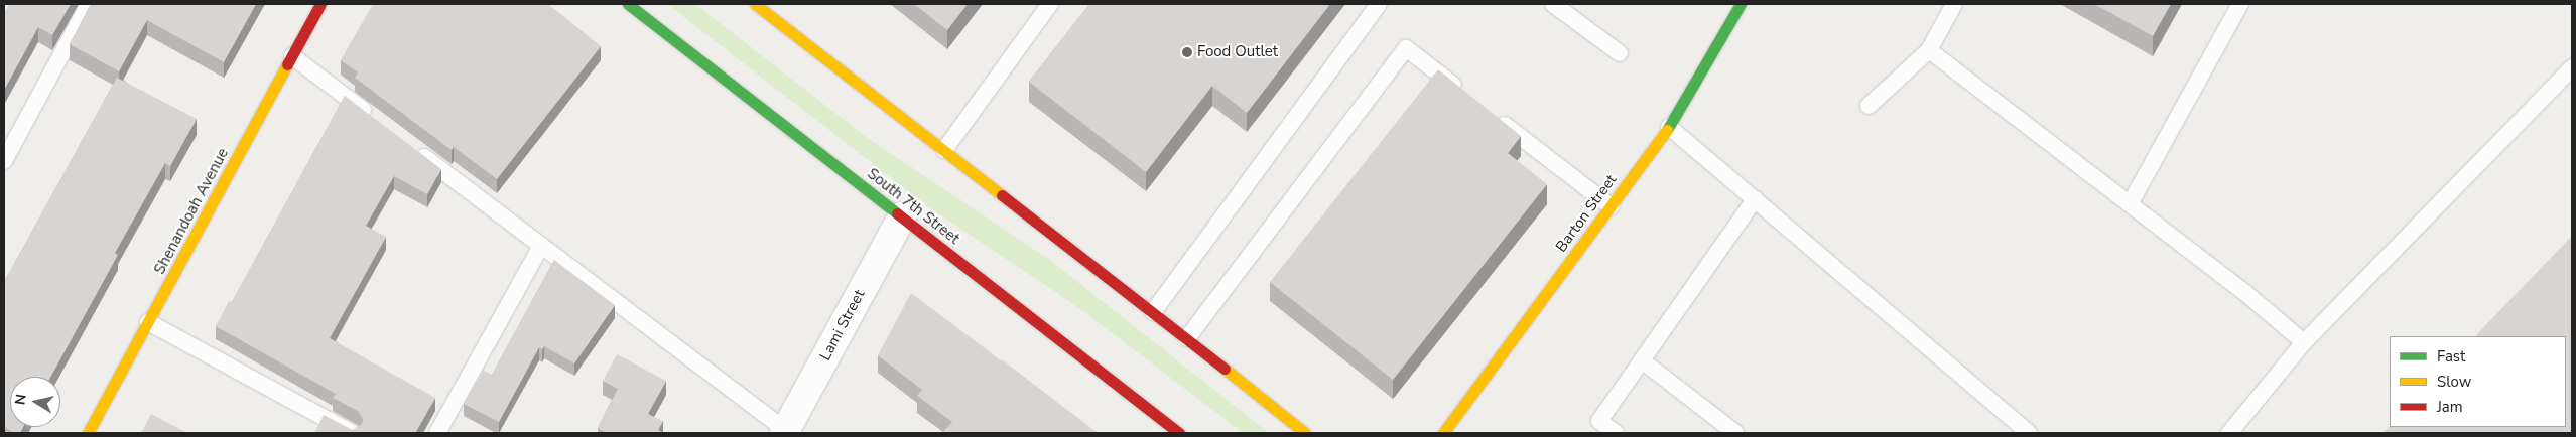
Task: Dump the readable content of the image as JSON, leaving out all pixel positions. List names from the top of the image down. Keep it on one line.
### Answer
{"streets":{"main road":["South 7th Street","Shenandoah Avenue","Barton Street"],"street":["Lami Street"]},"crossings":[["South 7th Street","Lami Street"]],"places":["Food Outlet"],"legend":["Fast","Slow","Jam"],"north":"left"}
